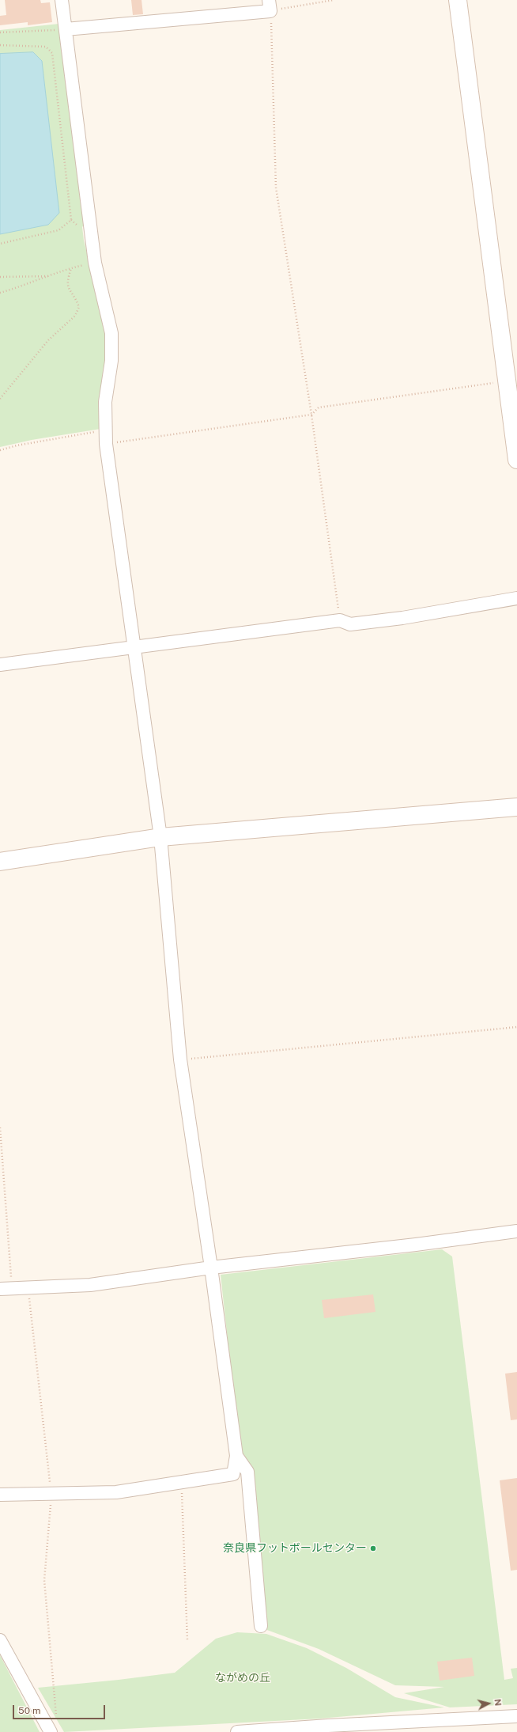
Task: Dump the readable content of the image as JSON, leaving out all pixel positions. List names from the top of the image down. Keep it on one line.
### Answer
{"parks":["ながめの丘"],"places":["奈良県フットボールセンター"],"scale_bar":"50 m","north":"right"}
